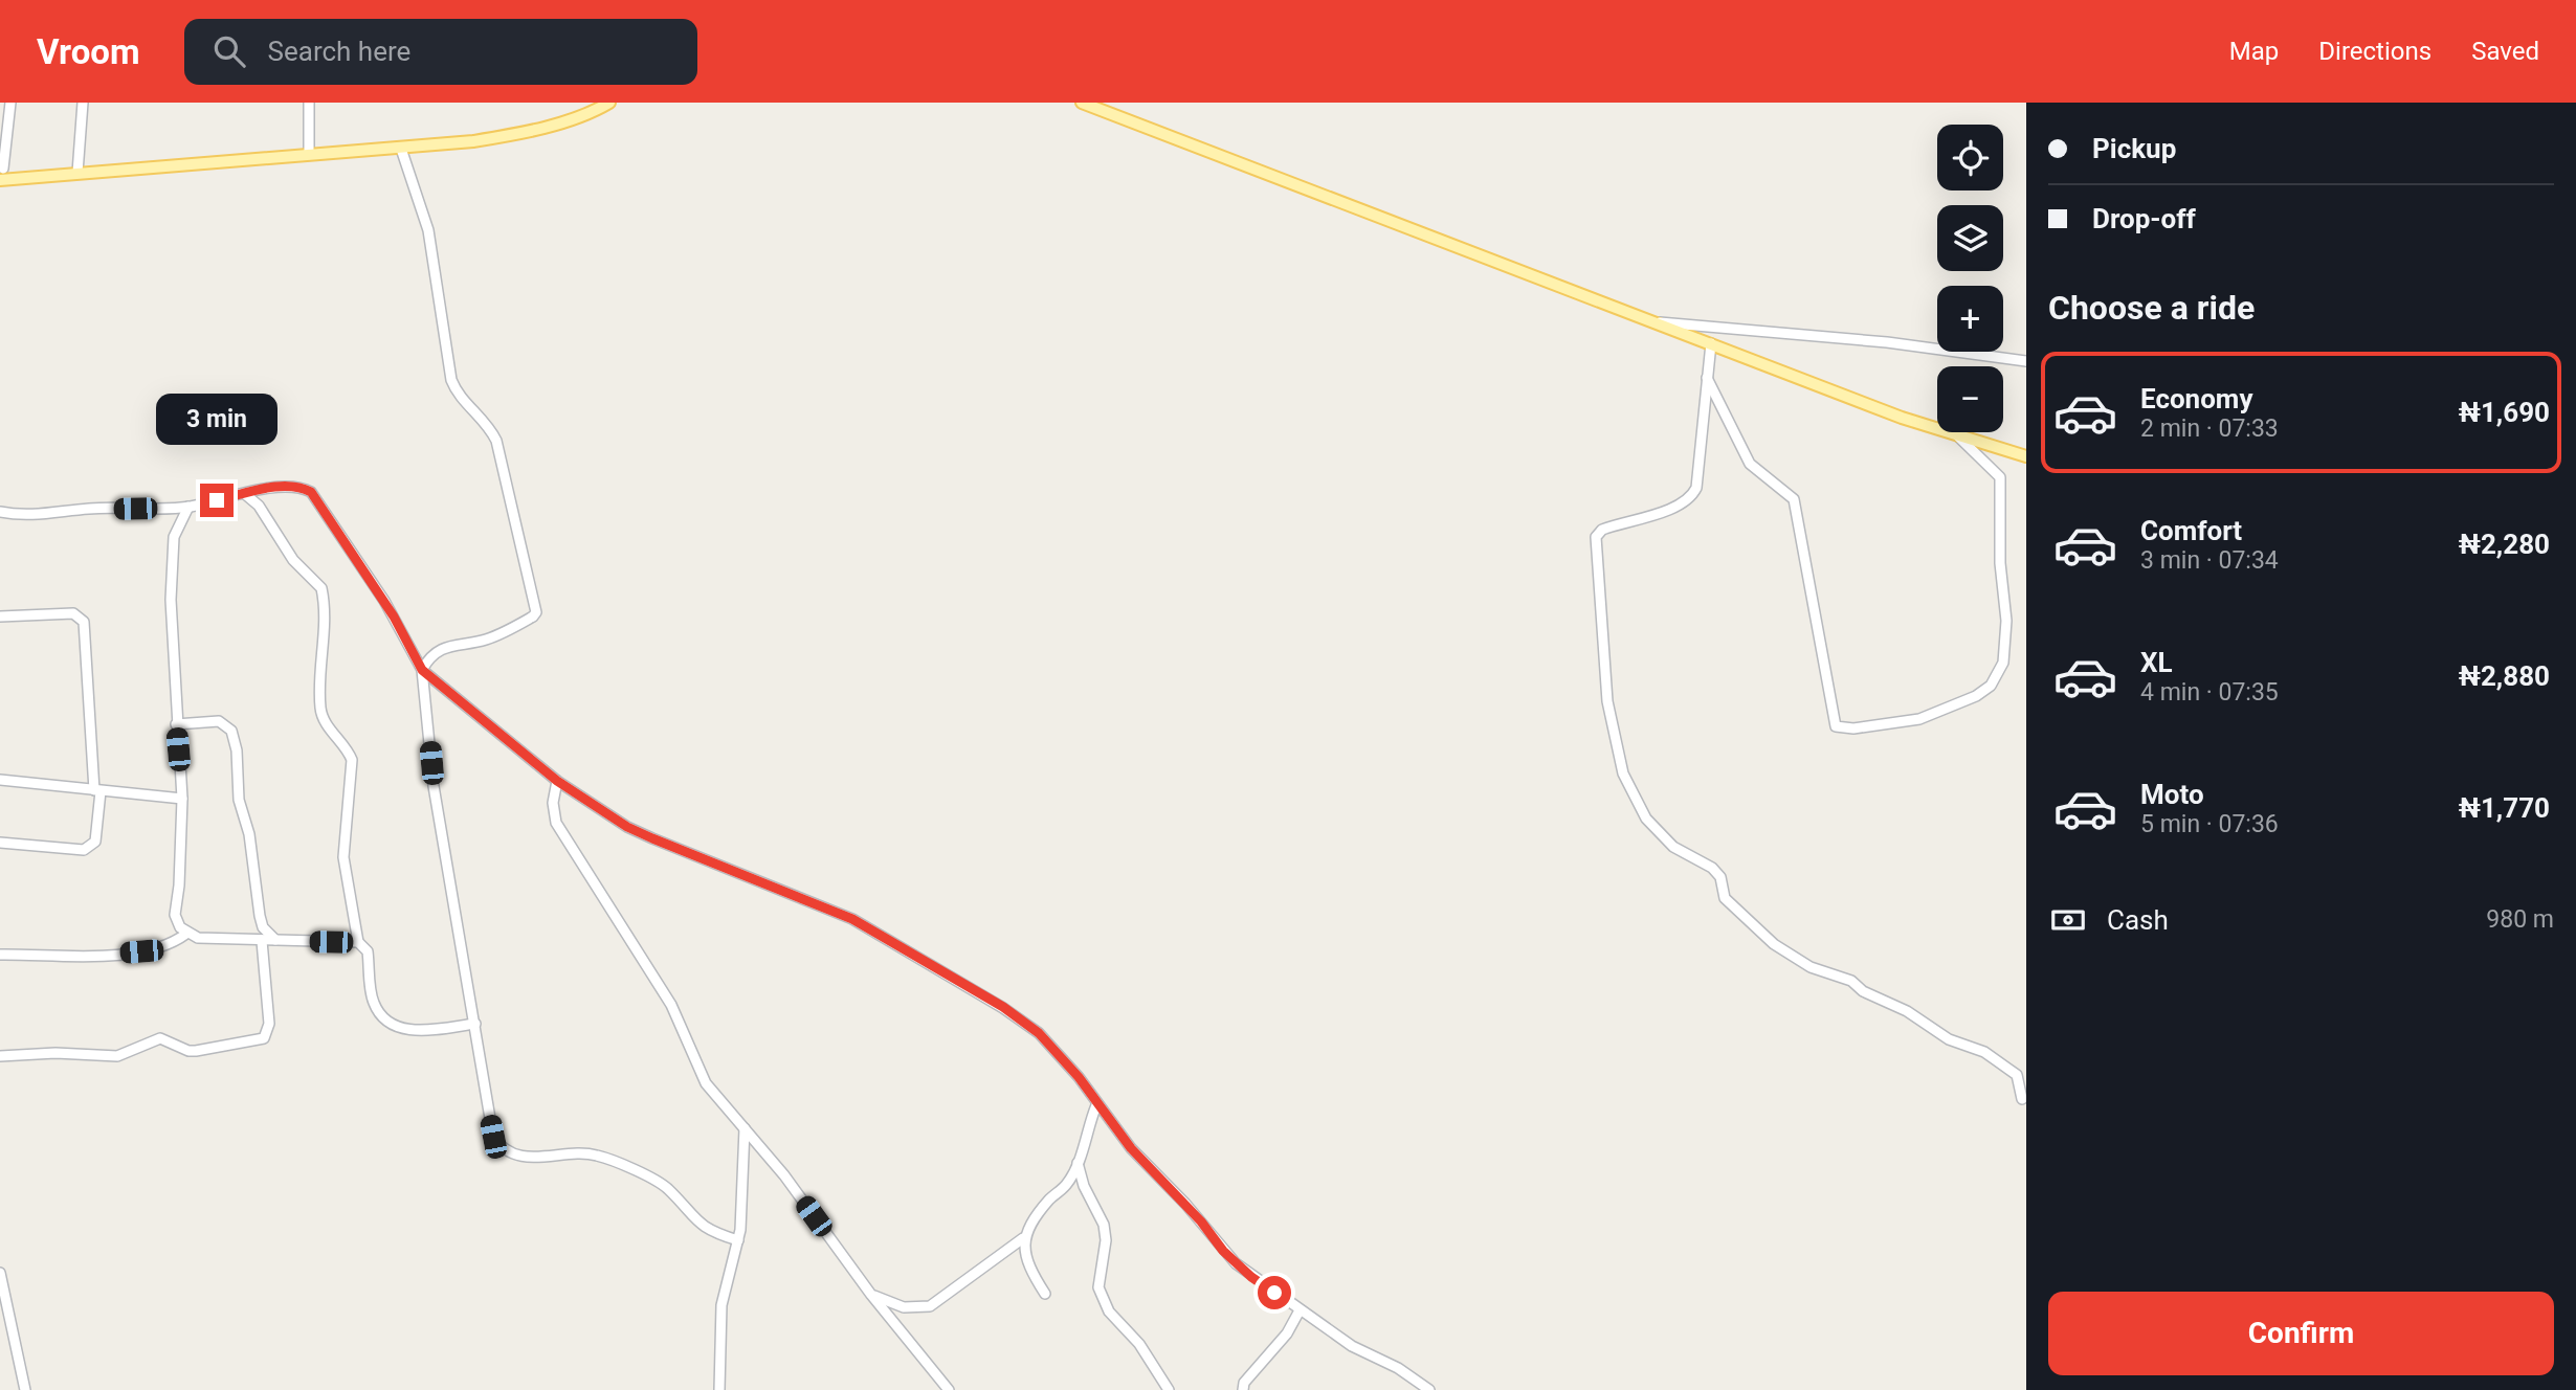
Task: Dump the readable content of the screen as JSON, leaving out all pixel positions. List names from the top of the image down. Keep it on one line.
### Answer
{"page":{"header":"Vroom","search":"Search here","nav":["Map","Directions","Saved"],"banner":["Pickup","Drop-off"],"map_buttons":["+","−"],"heading":"Choose a ride","list":[{"name":"Economy","note":"2 min · 07:33","value":"₦1,690"},{"name":"Comfort","note":"3 min · 07:34","value":"₦2,280"},{"name":"XL","note":"4 min · 07:35","value":"₦2,880"},{"name":"Moto","note":"5 min · 07:36","value":"₦1,770"}],"bubble":"3 min","pay":["Cash","980 m"],"buttons":"Confirm"}}
